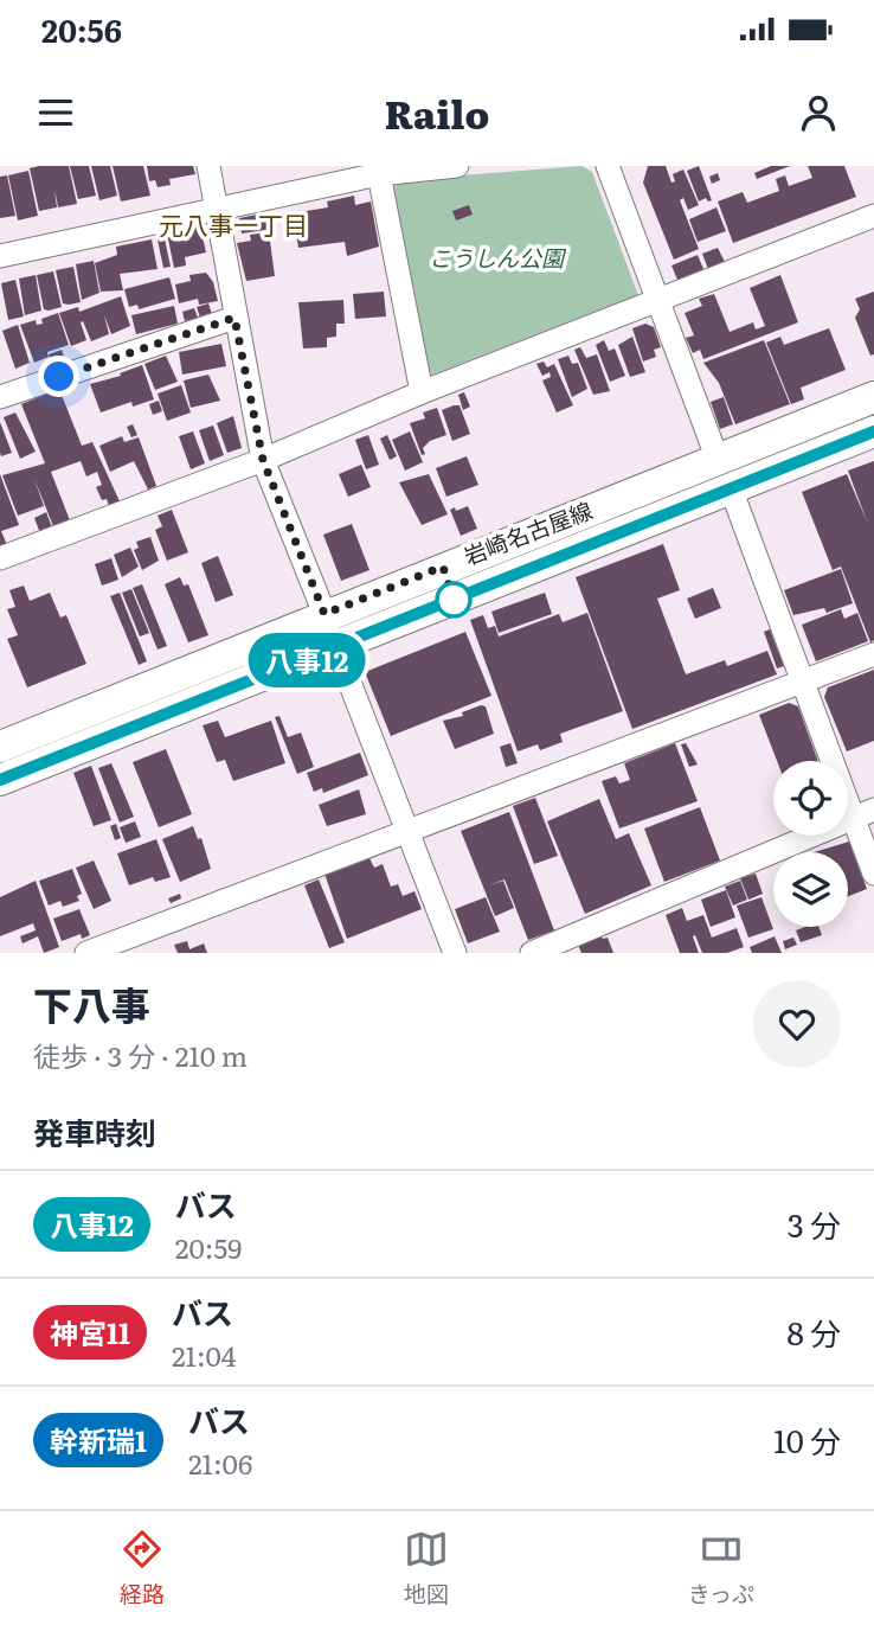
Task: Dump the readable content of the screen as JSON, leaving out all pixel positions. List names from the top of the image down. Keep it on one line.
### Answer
{"streets":{"main road":["岩崎名古屋線"]},"districts":["元八事一丁目"],"parks":["こうしん公園"],"lines":["bus line 八事12"],"page":{"status":"20:56","header":"Railo","on_map":"八事12","heading":[["下八事","徒歩 · 3 分 · 210 m"],"発車時刻"],"list":[{"mark":"八事12","name":"バス","note":"20:59","value":"3 分"},{"mark":"神宮11","name":"バス","note":"21:04","value":"8 分"},{"mark":"幹新瑞1","name":"バス","note":"21:06","value":"10 分"}],"tabs":["経路","地図","きっぷ"]}}
